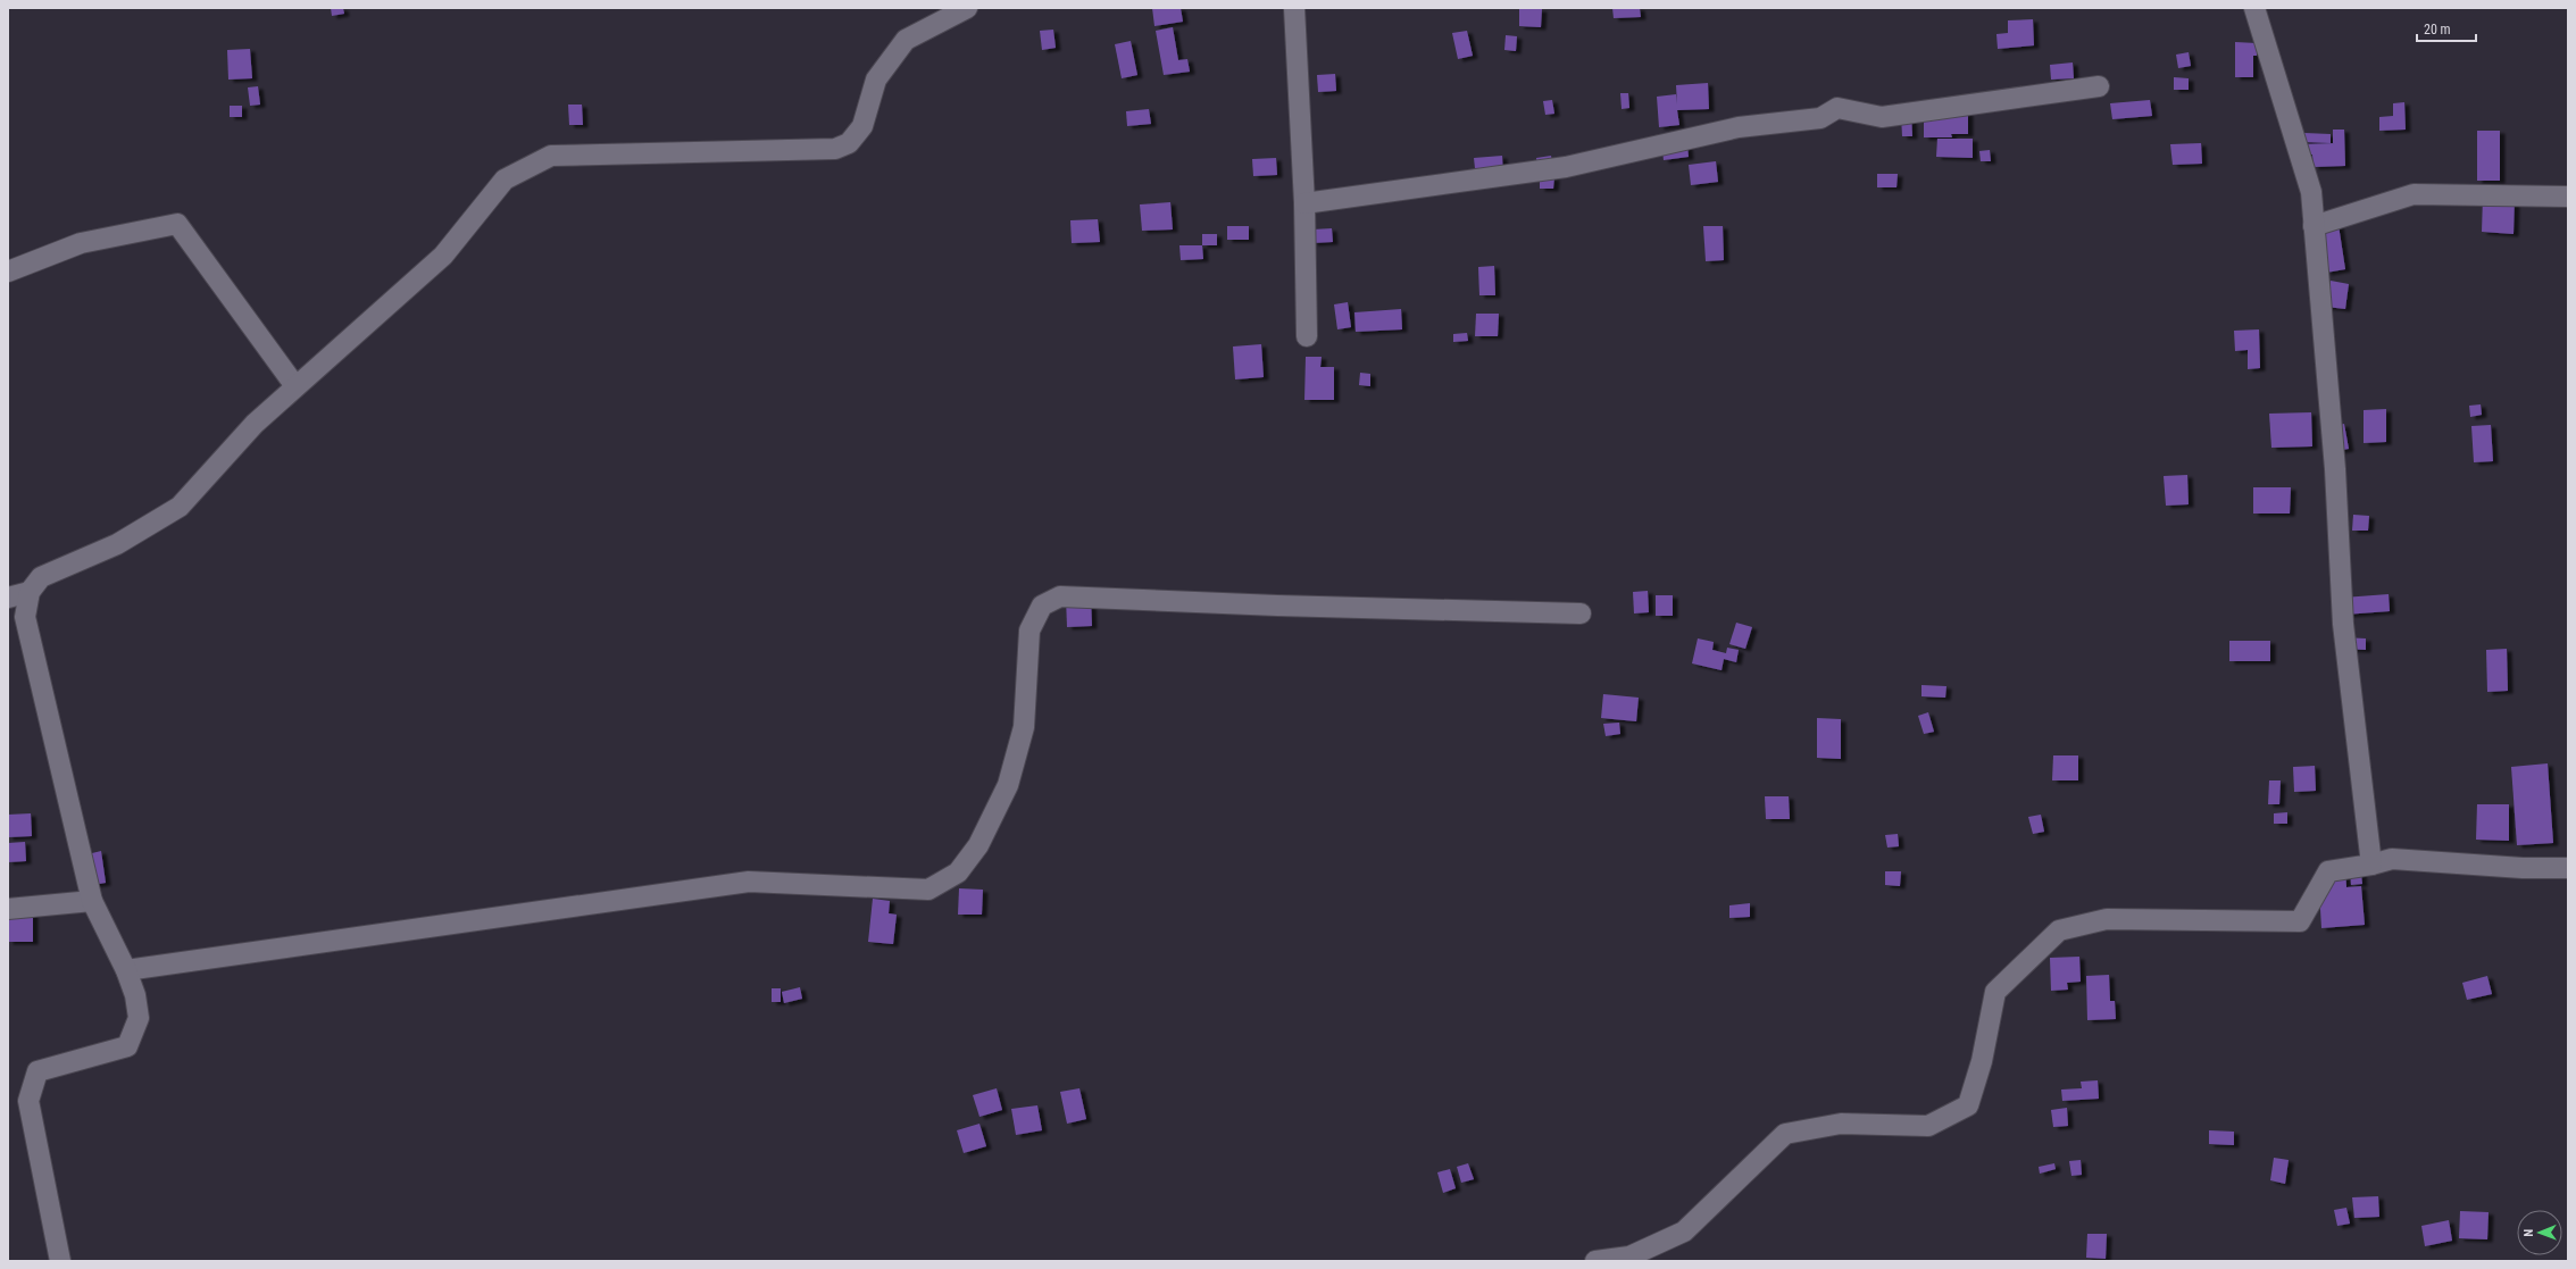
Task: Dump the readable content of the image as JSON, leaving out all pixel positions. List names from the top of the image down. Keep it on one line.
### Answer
{"scale_bar":"20 m","north":"left"}
